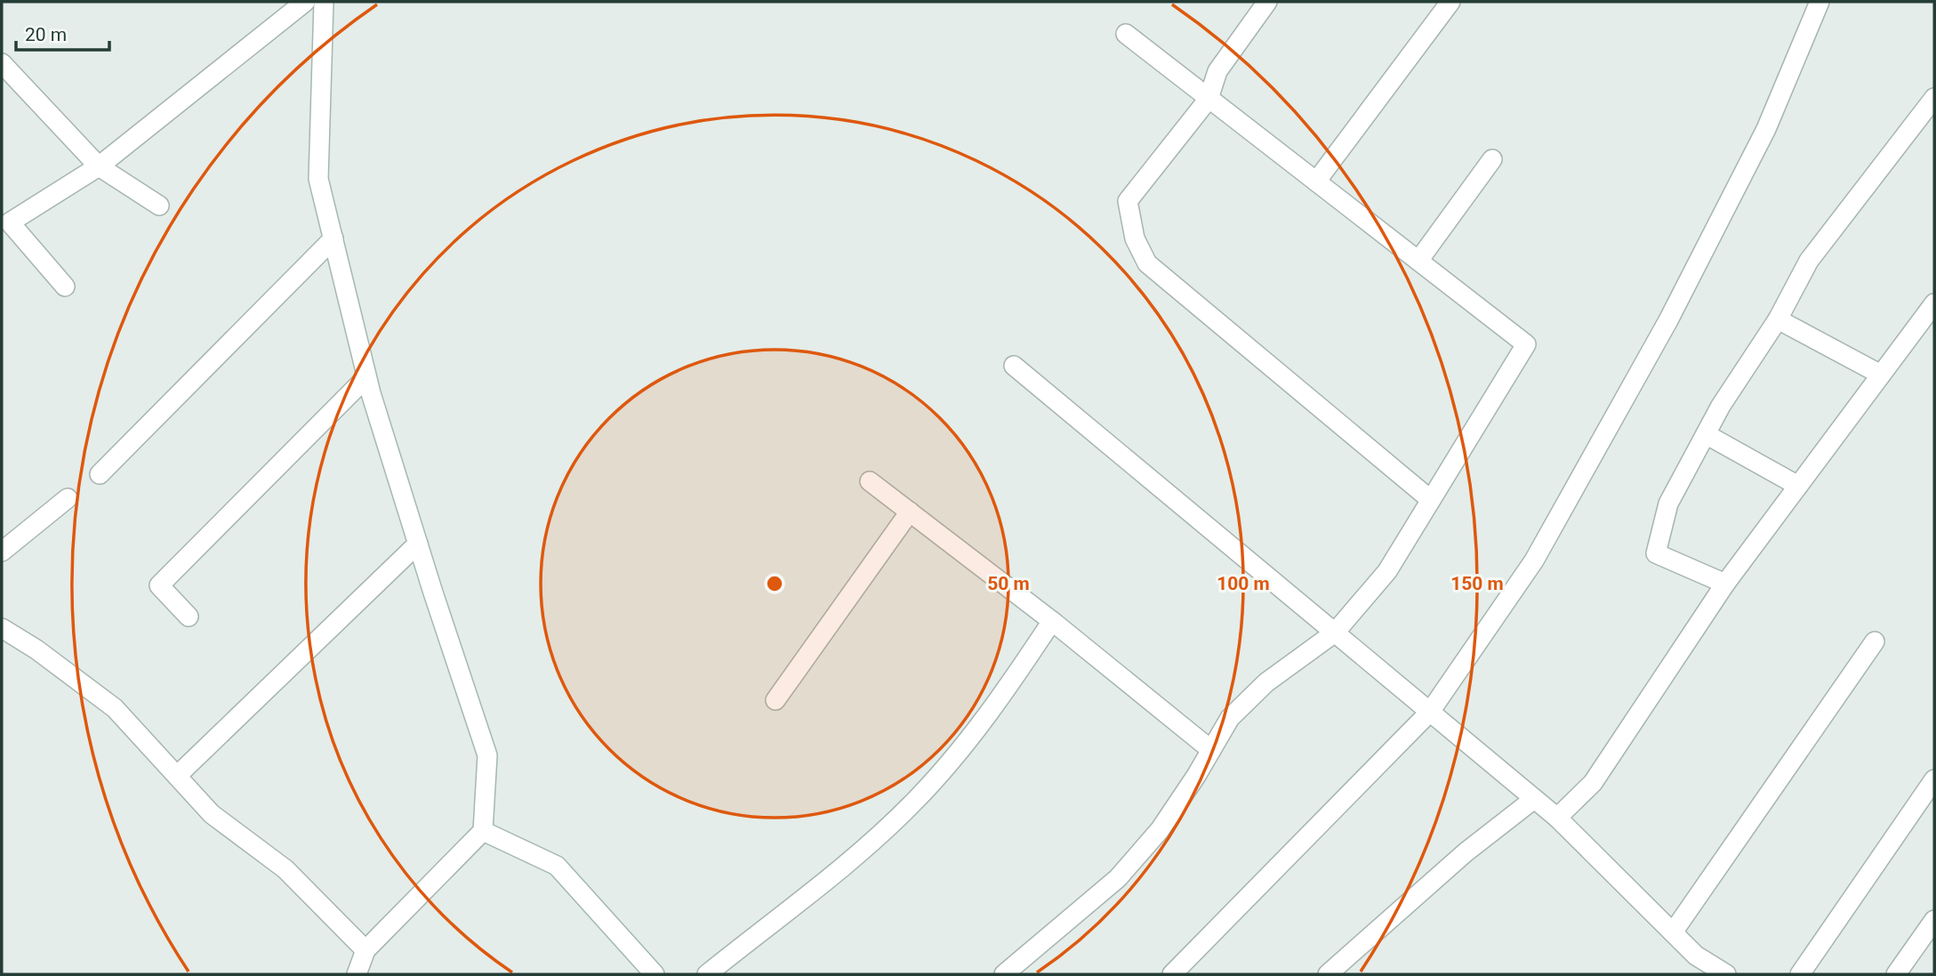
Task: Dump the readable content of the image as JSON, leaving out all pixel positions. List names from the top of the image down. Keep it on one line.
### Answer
{"scale_bar":"20 m","rings":["50 m","100 m","150 m"]}
